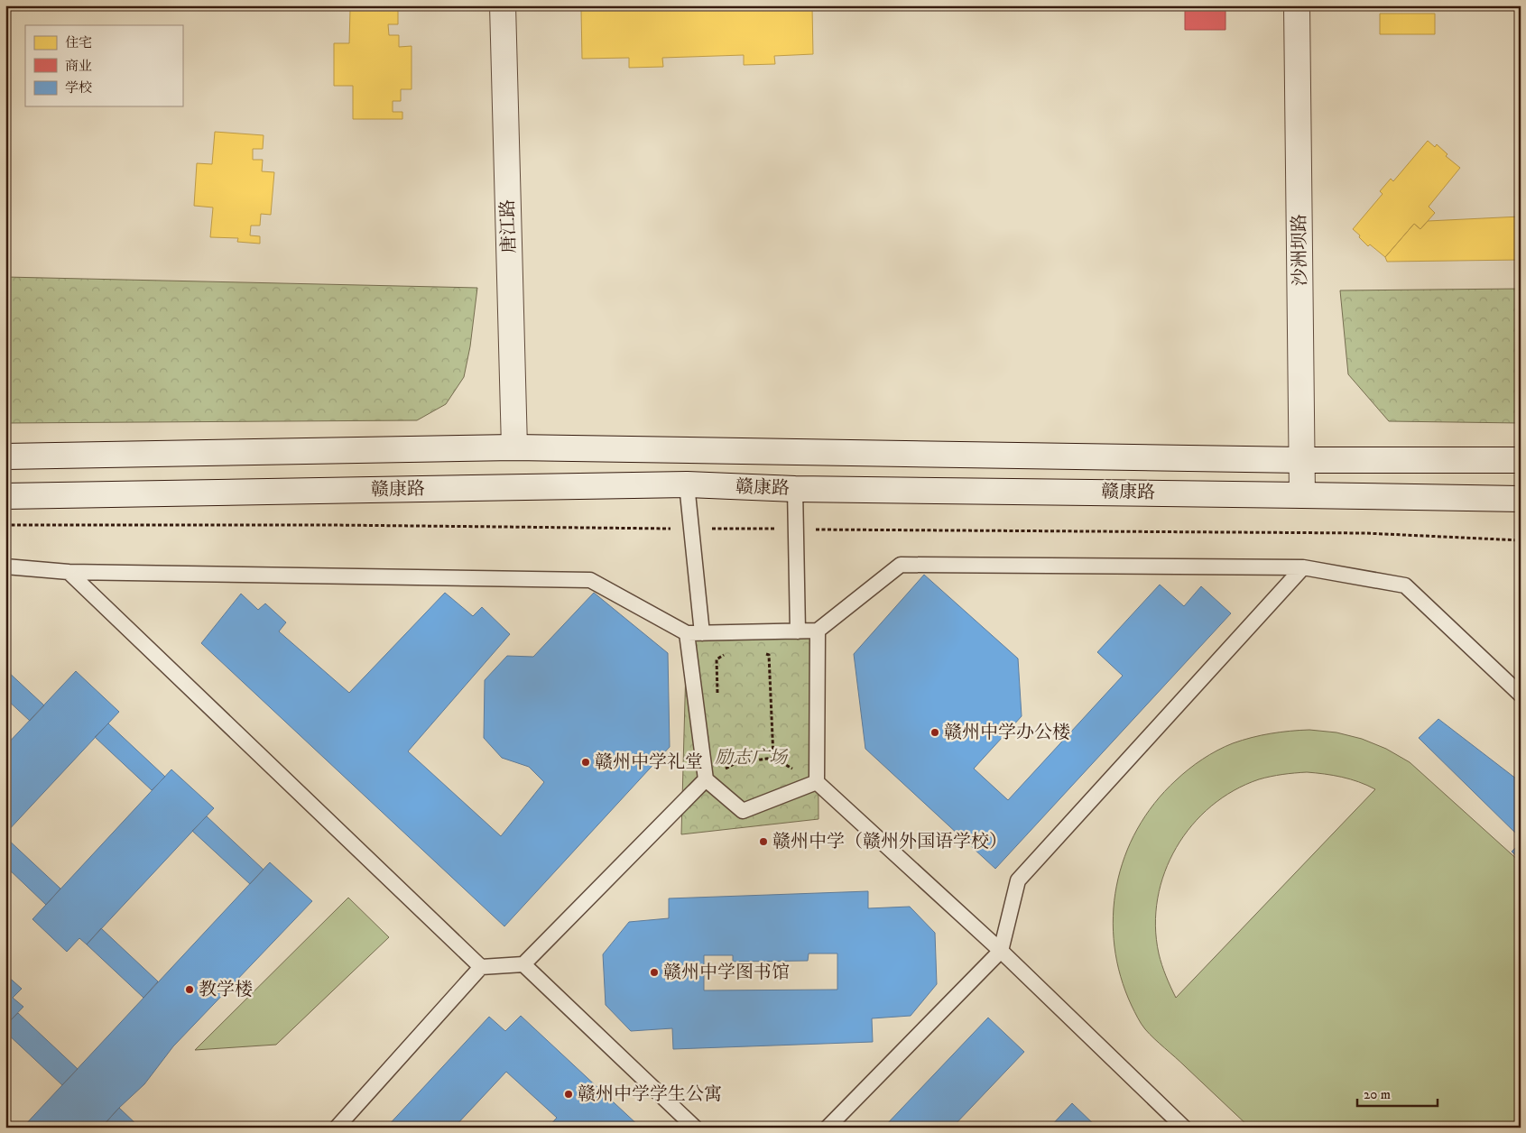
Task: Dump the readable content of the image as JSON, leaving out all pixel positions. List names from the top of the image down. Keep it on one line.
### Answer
{"streets":{"main road":["唐江路","沙洲坝路","赣康路"]},"crossings":[["唐江路","赣康路"],["沙洲坝路","赣康路"]],"parks":["励志广场"],"places":["赣州中学办公楼","赣州中学礼堂","赣州中学（赣州外国语学校）","赣州中学图书馆","教学楼","赣州中学学生公寓"],"legend":["住宅","商业","学校"],"scale_bar":"20 m"}
